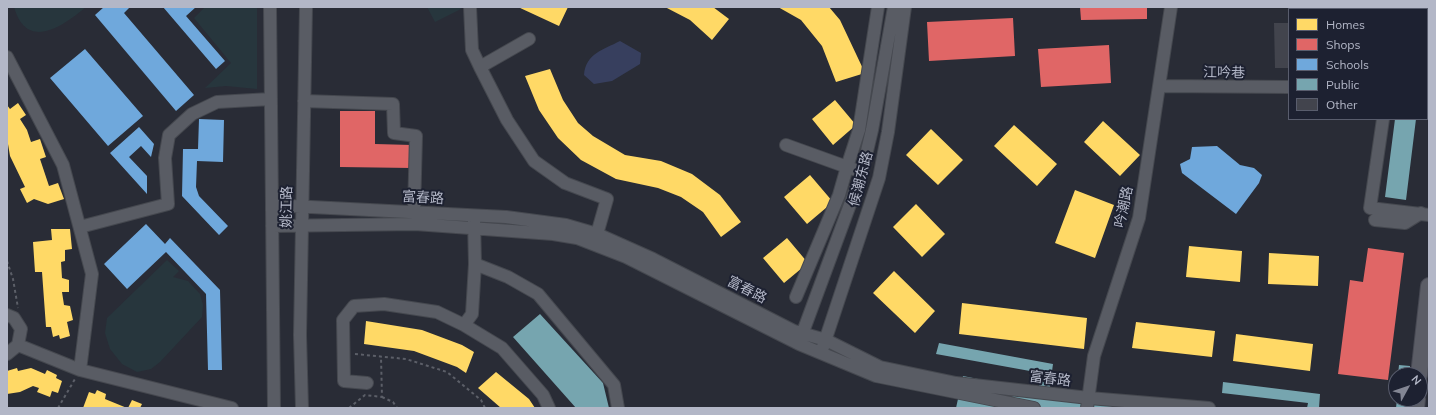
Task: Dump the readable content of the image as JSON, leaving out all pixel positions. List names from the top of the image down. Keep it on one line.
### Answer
{"streets":{"street":["江吟巷","候潮东路","富春路","姚江路","吟潮路"]},"crossings":[["江吟巷","吟潮路"],["候潮东路","富春路"],["富春路","姚江路"],["富春路","吟潮路"]],"legend":["Homes","Shops","Schools","Public","Other"],"north":"top right"}
